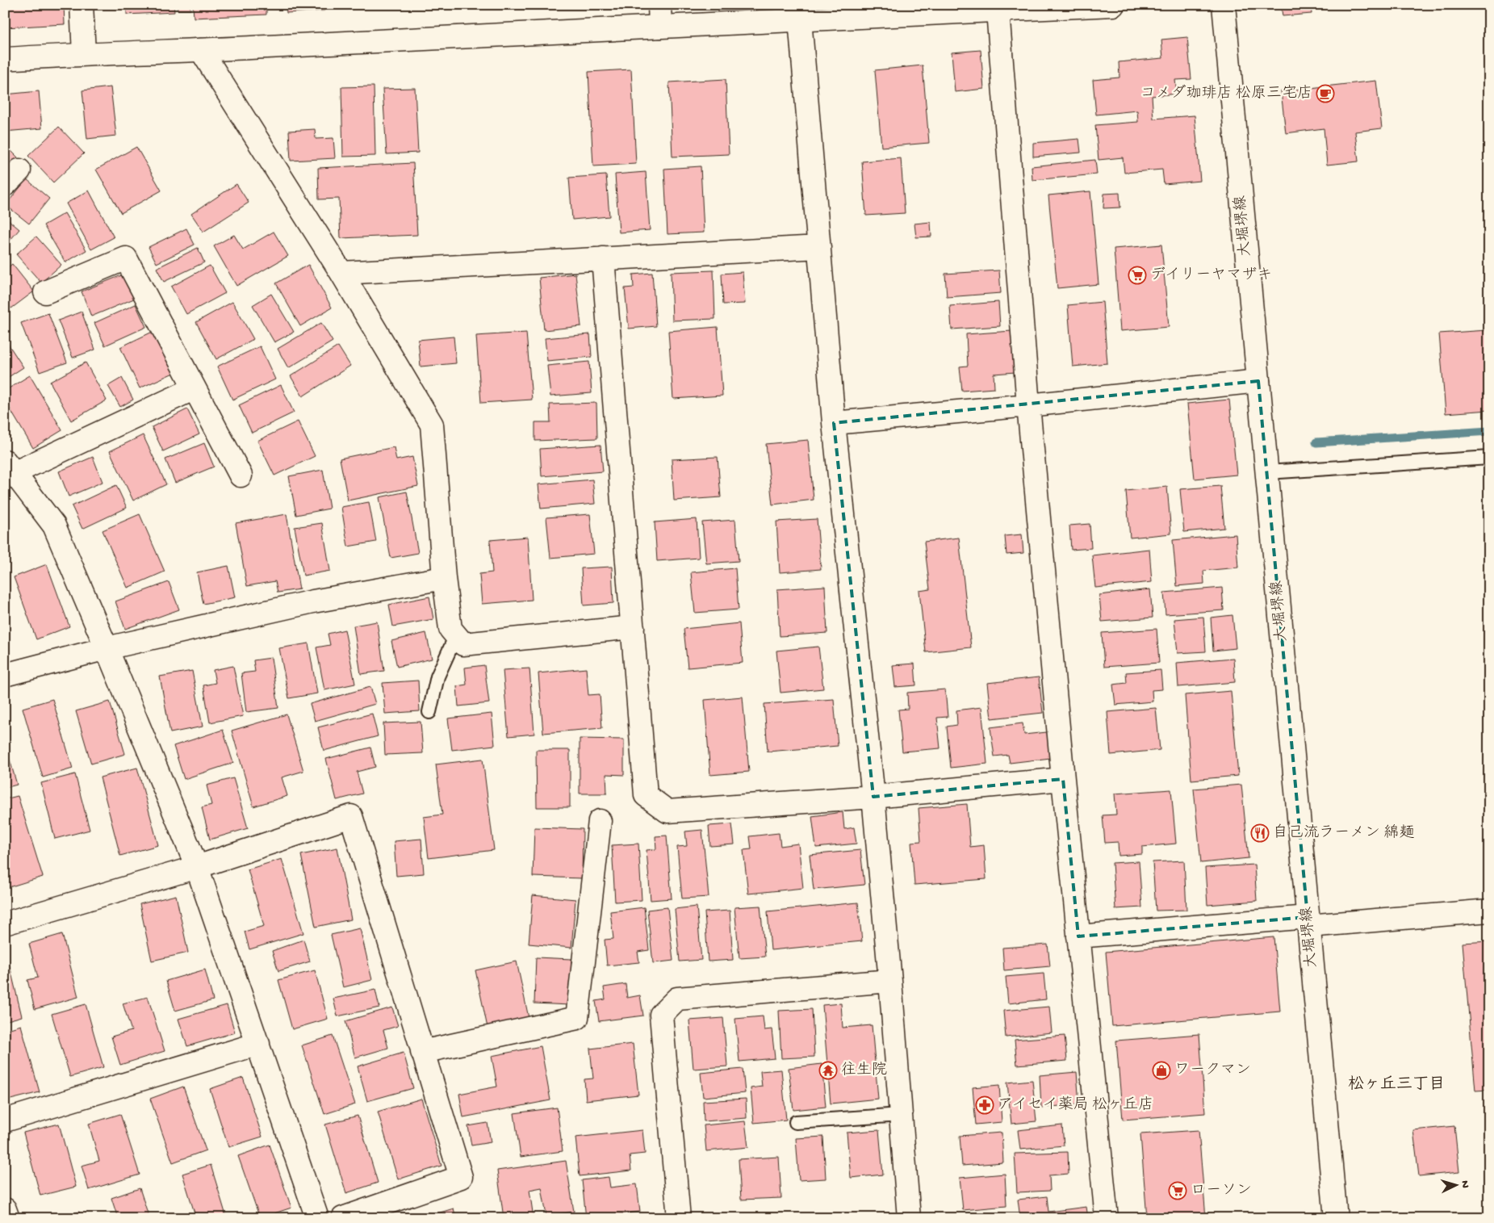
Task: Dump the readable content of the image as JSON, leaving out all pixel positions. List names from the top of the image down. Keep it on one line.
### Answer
{"streets":{"street":["大堀堺線"]},"districts":["松ヶ丘三丁目"],"places":{"cafe":["コメダ珈琲店 松原三宅店"],"supermarket":["デイリーヤマザキ","ローソン"],"restaurant":["自己流ラーメン 綿麺"],"temple":["往生院"],"shop":["ワークマン"],"pharmacy":["アイセイ薬局 松ヶ丘店"]},"north":"right"}
